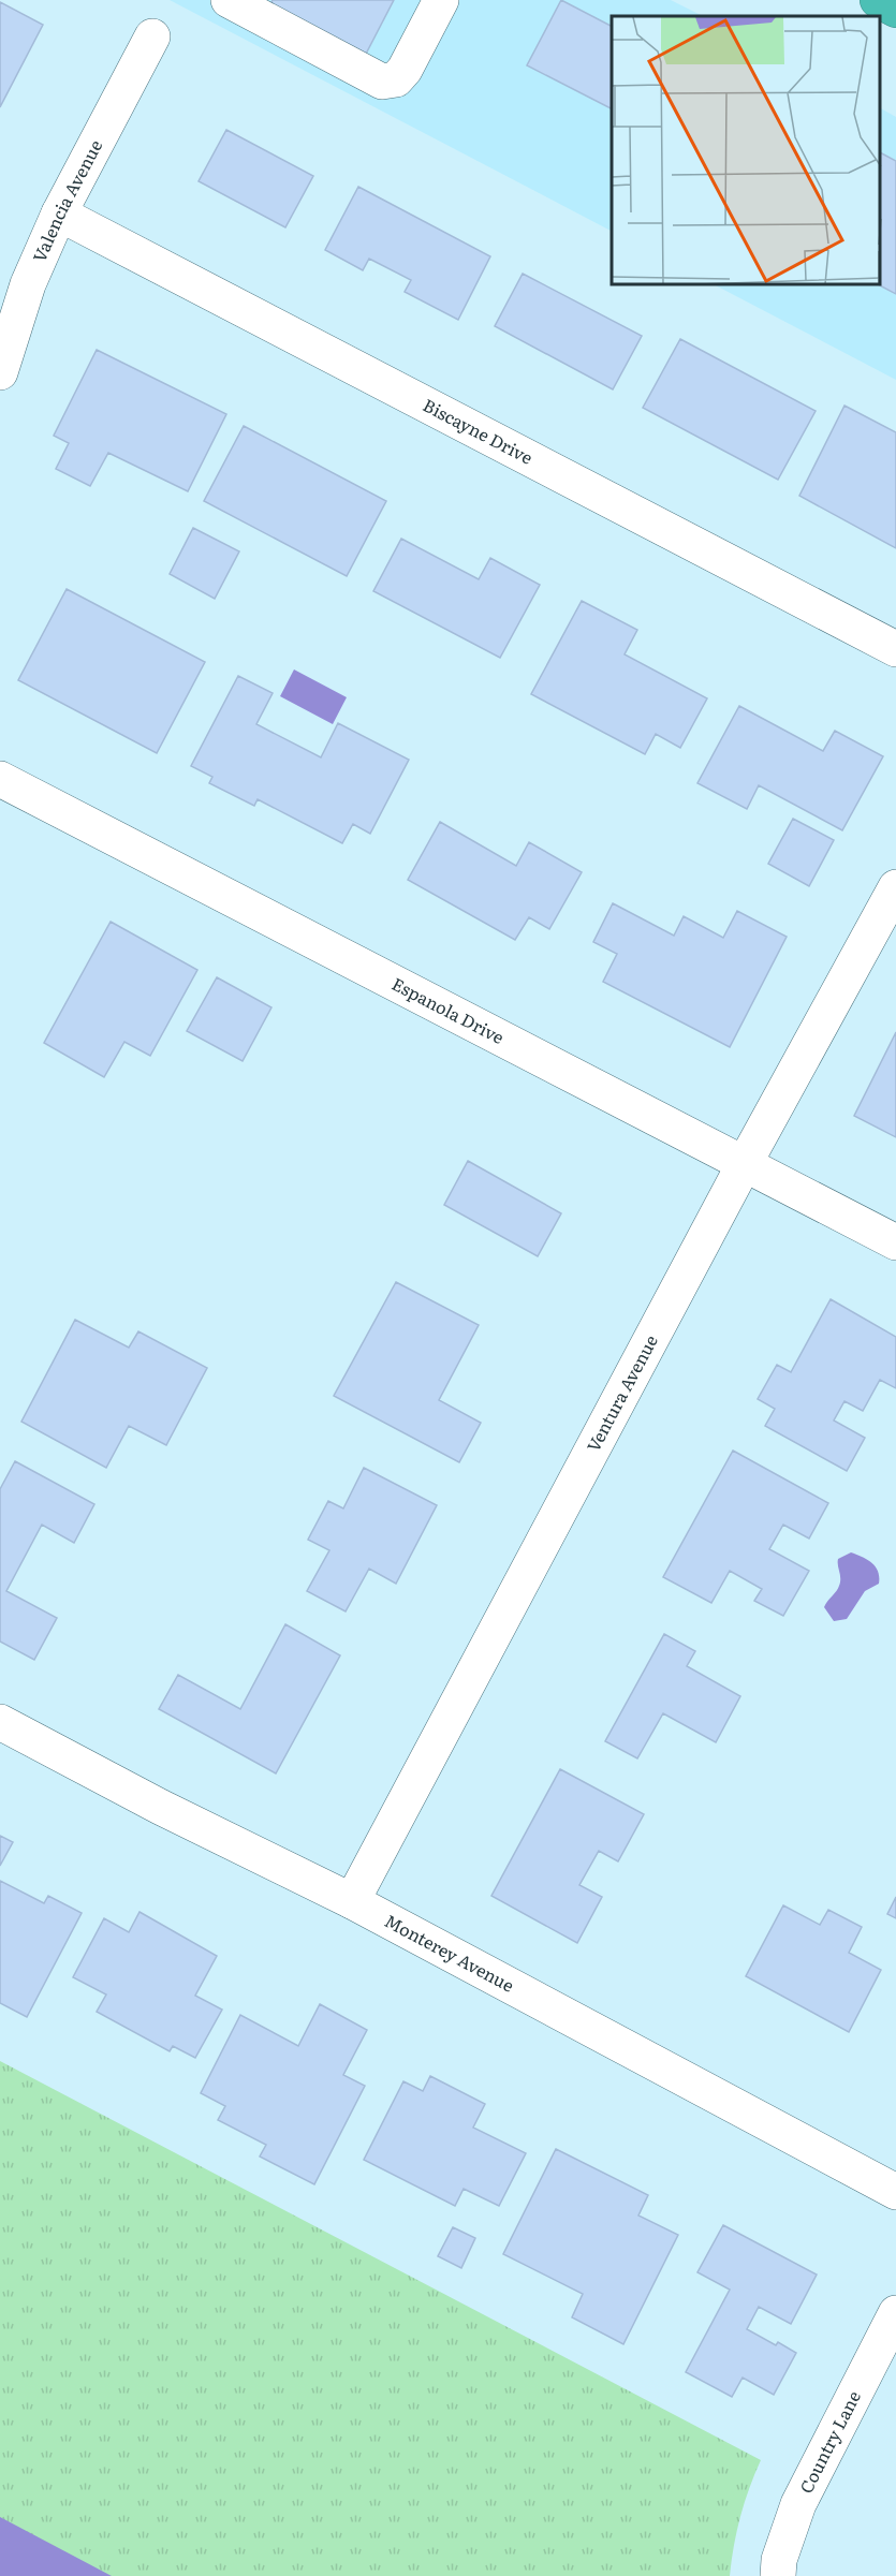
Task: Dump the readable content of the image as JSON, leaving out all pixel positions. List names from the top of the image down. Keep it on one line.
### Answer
{"streets":{"street":["Valencia Avenue","Biscayne Drive","Espanola Drive","Ventura Avenue","Monterey Avenue","Country Lane"]},"crossings":[["Valencia Avenue","Biscayne Drive"],["Espanola Drive","Ventura Avenue"],["Ventura Avenue","Monterey Avenue"]]}
